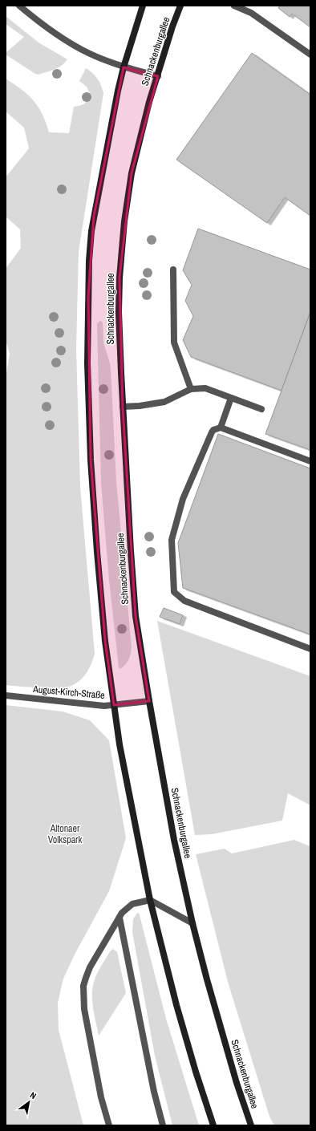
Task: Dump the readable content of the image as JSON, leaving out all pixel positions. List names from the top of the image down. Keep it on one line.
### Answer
{"streets":{"main road":["Schnackenburgallee"],"street":["August-Kirch-Straße"]},"crossings":[["Schnackenburgallee","August-Kirch-Straße"]],"parks":["Altonaer Volkspark"],"north":"top right"}
